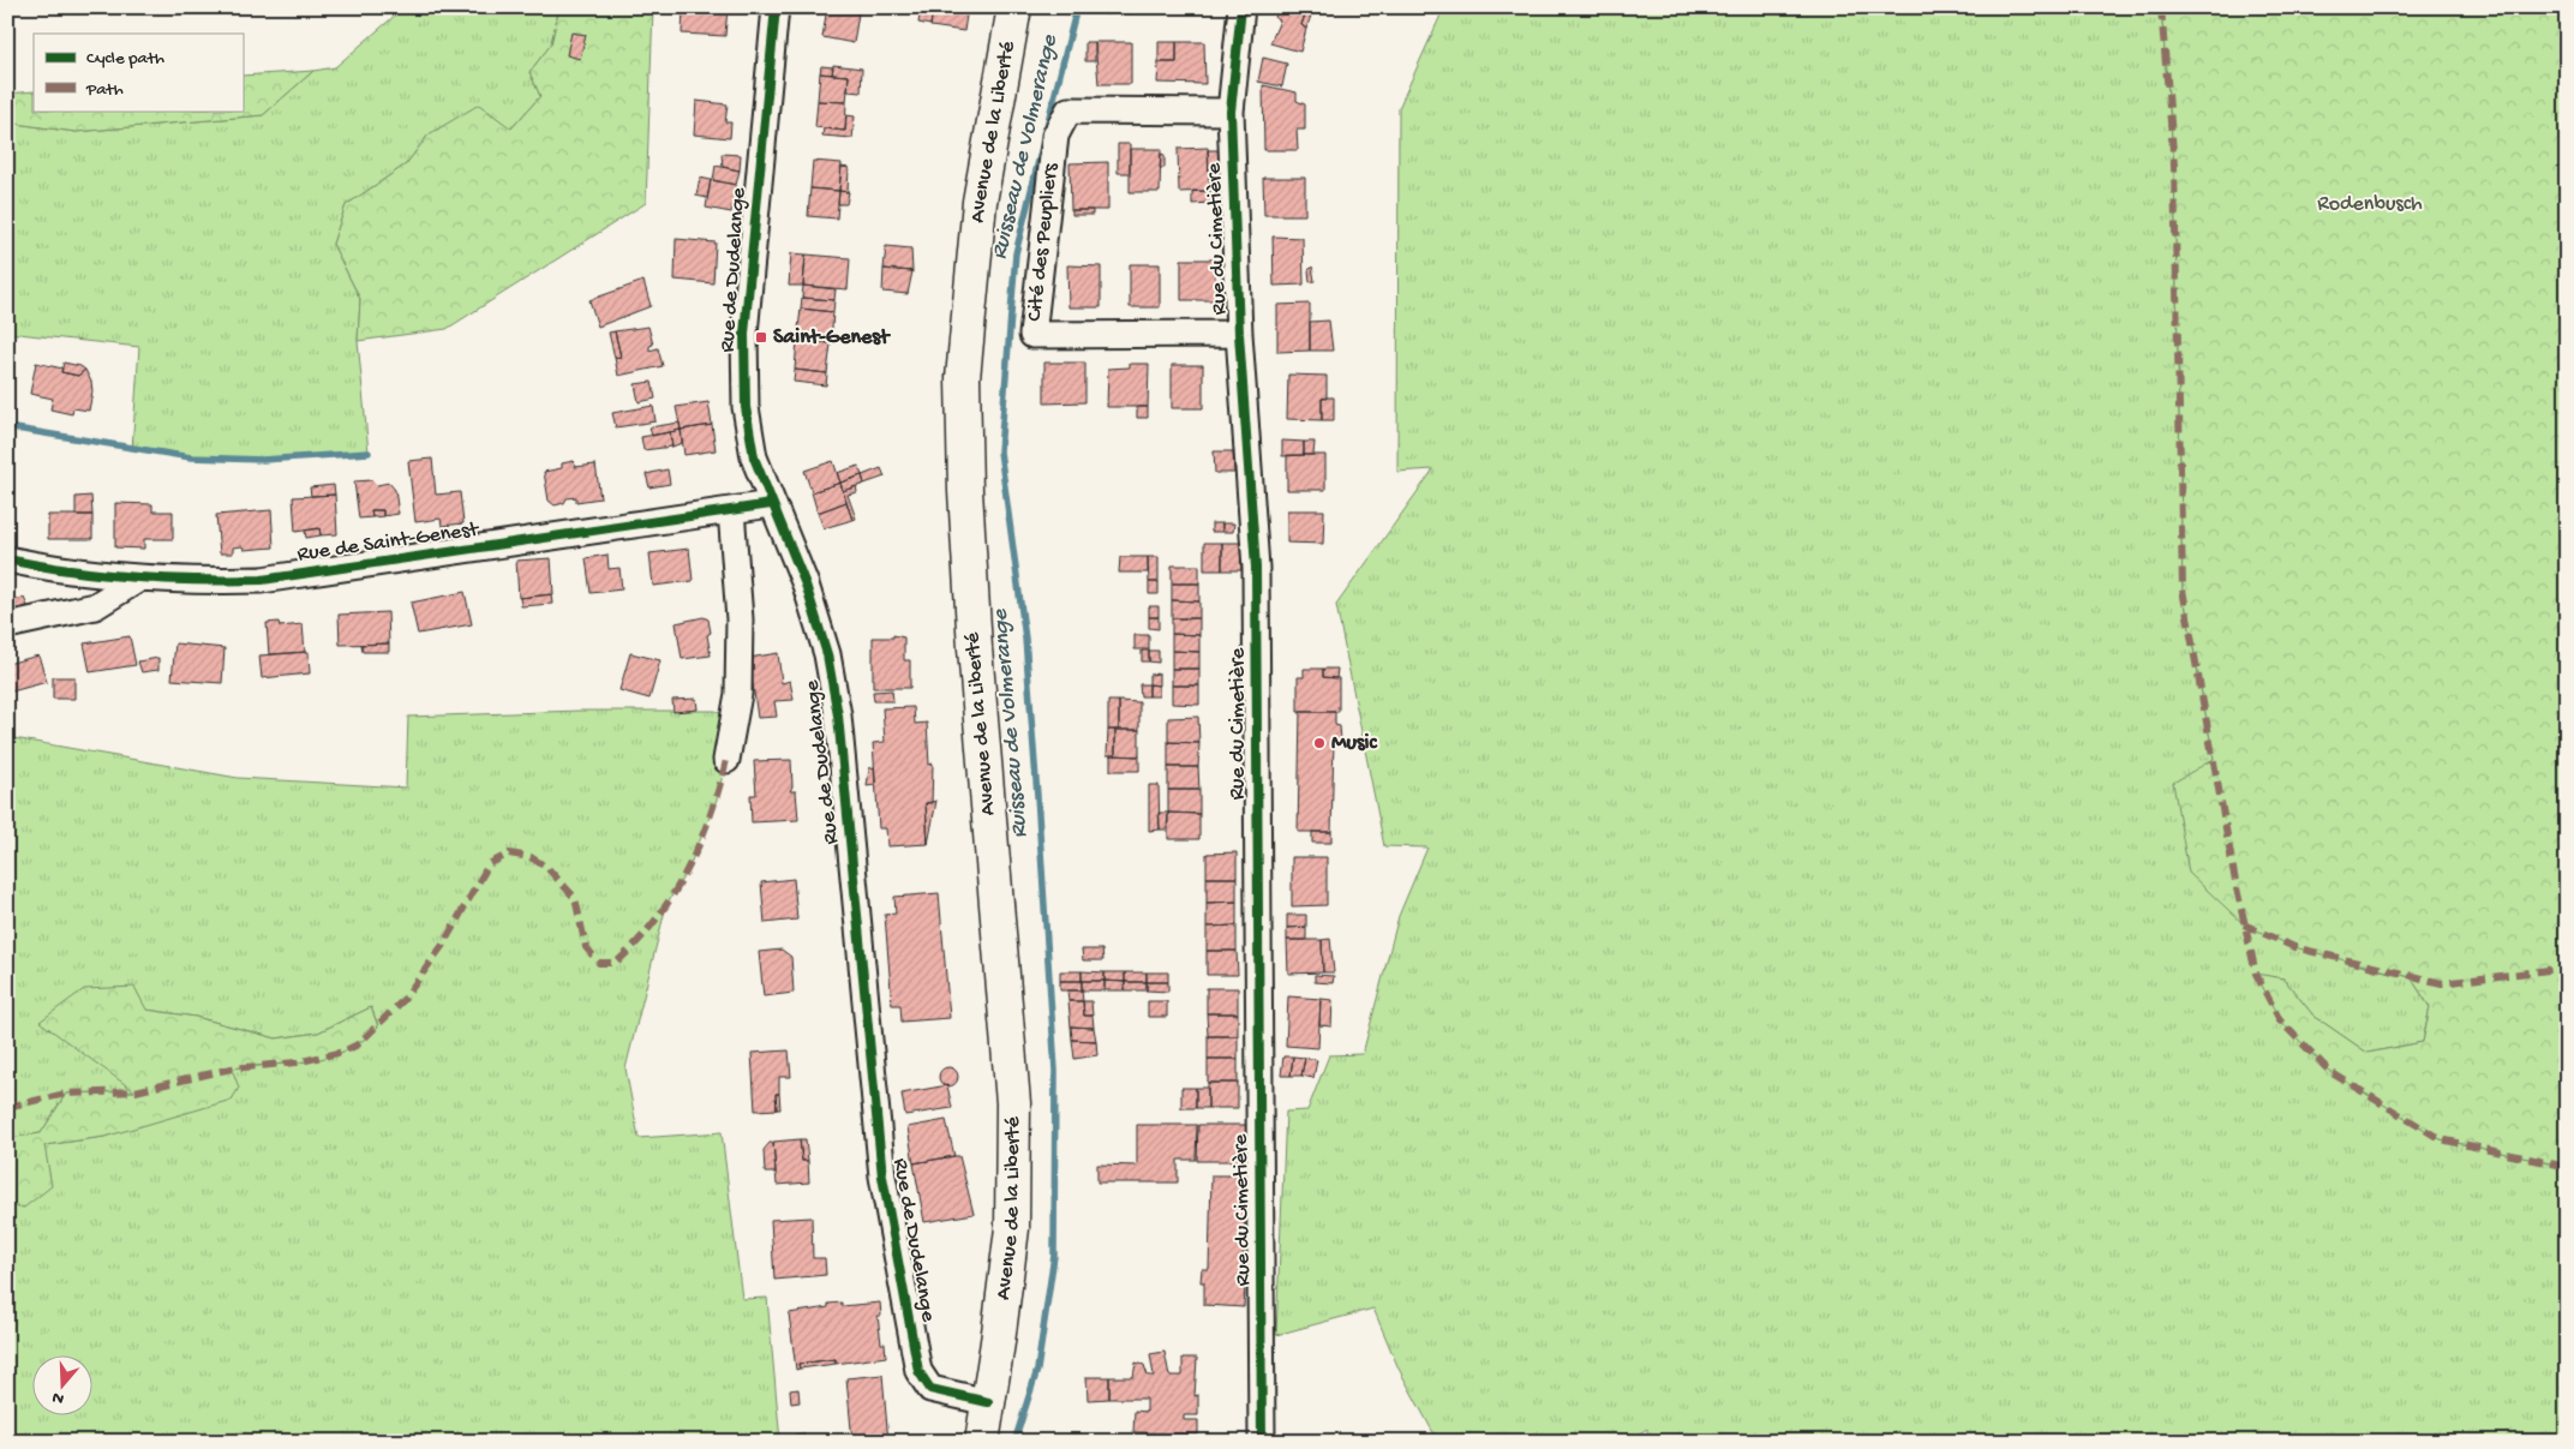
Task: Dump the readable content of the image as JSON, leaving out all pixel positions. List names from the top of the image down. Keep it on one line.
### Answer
{"streets":{"main road":["Avenue de la Liberté"],"street":["Rue du Cimetière","Cité des Peupliers","Rue de Dudelange","Rue de Saint-Genest"]},"crossings":[["Avenue de la Liberté","Rue de Dudelange"],["Rue du Cimetière","Cité des Peupliers"],["Rue de Dudelange","Rue de Saint-Genest"]],"water":["Ruisseau de Volmerange"],"parks":["Rodenbusch"],"places":{"transit":["Saint-Genest"],"other":["Music"]},"legend":["Cycle path","Path"],"north":"bottom"}
